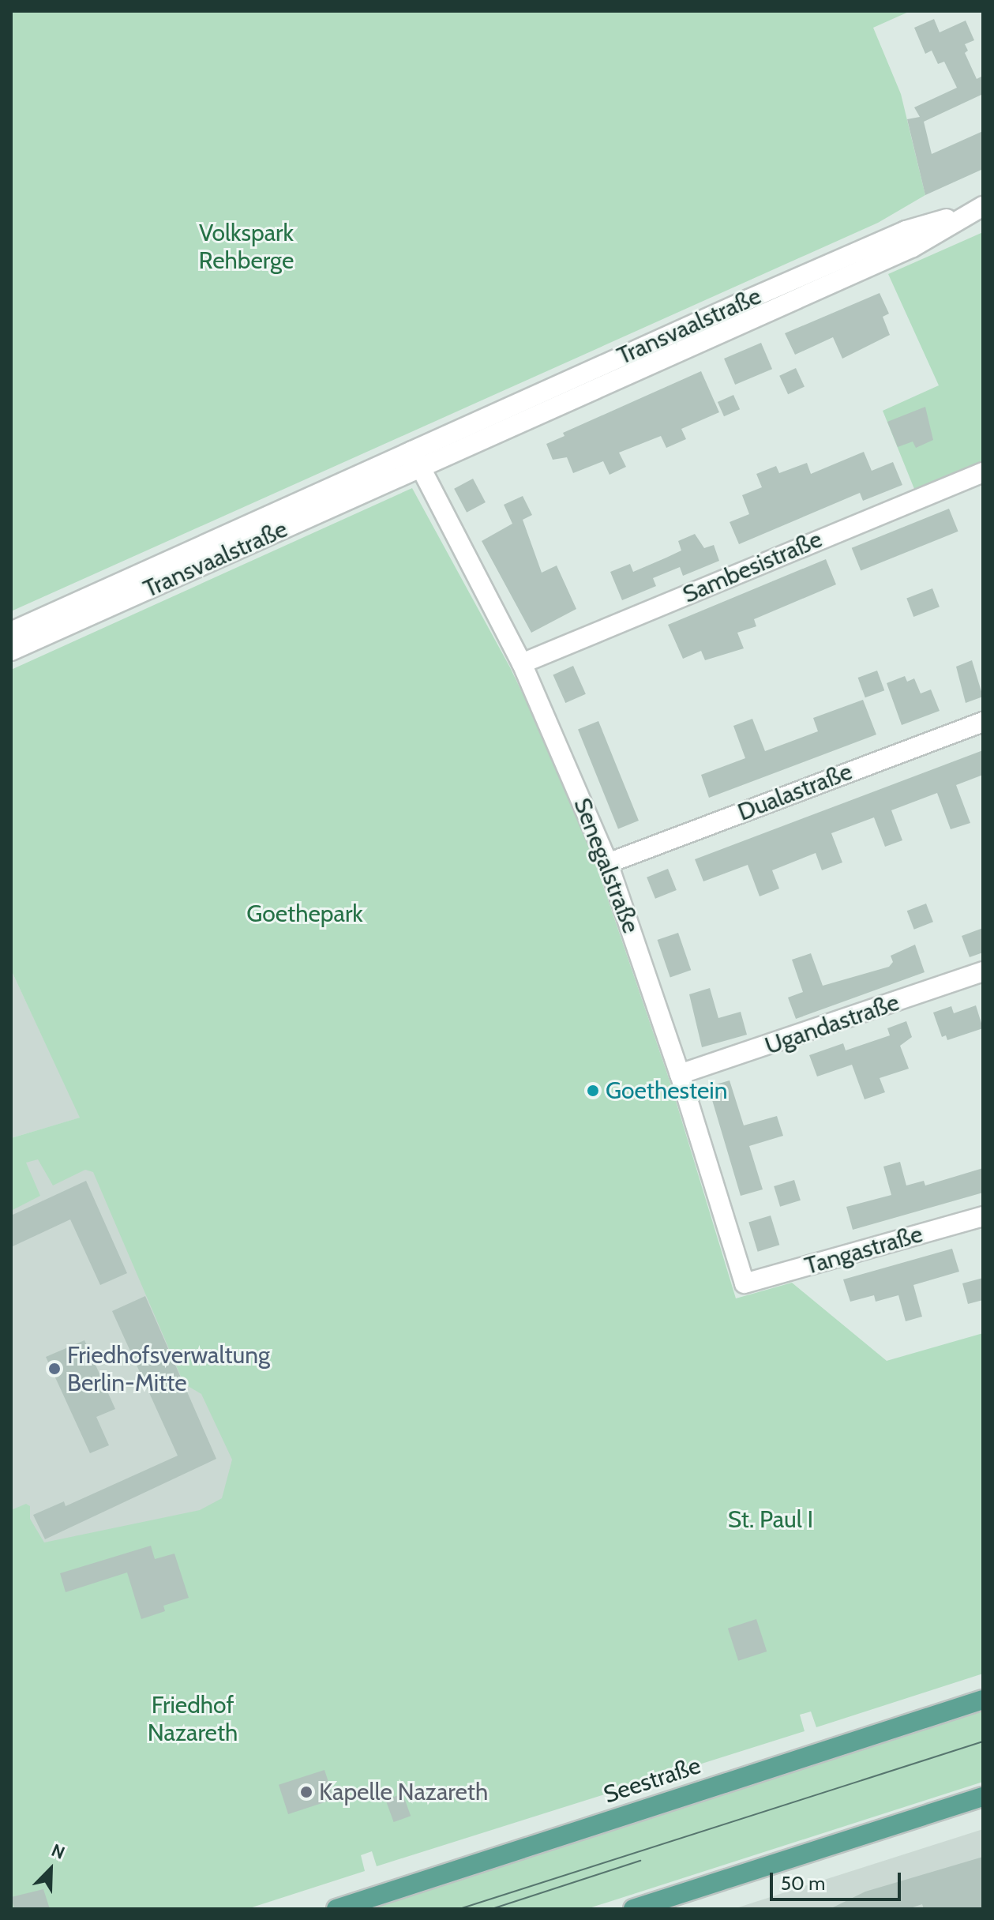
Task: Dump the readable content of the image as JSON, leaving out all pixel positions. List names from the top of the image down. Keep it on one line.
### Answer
{"streets":{"main road":["Seestraße"],"street":["Transvaalstraße","Sambesistraße","Dualastraße","Senegalstraße","Ugandastraße","Tangastraße"]},"crossings":[["Transvaalstraße","Senegalstraße"],["Sambesistraße","Senegalstraße"],["Dualastraße","Senegalstraße"],["Senegalstraße","Ugandastraße"],["Senegalstraße","Tangastraße"]],"parks":["Volkspark Rehberge","Goethepark","St. Paul I","Friedhof Nazareth"],"places":["Goethestein","Friedhofsverwaltung Berlin-Mitte","Kapelle Nazareth"],"scale_bar":"50 m","north":"top right"}
